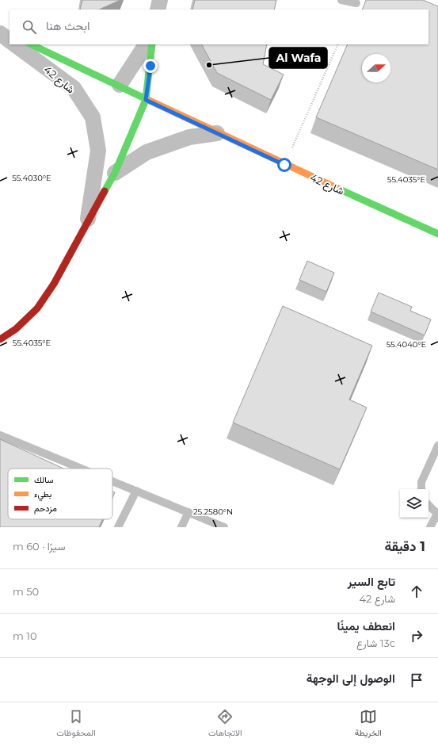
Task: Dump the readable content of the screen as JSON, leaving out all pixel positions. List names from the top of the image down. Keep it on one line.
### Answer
{"streets":{"street":["شارع 42"]},"places":["Al Wafa"],"legend":["سالك","بطيء","مزدحم"],"north":"right","page":{"search":"ابحث هنا","heading":["1 دقيقة","سيرًا · 60 m"],"list":[["تابع السير","شارع 42","50 m"],["انعطف يمينًا","13c شارع","10 m"],"الوصول إلى الوجهة"],"nav":["الخريطة","الاتجاهات","المحفوظات"]},"coordinates":["55.4030°E","55.4035°E","55.4040°E","25.2580°N"]}
